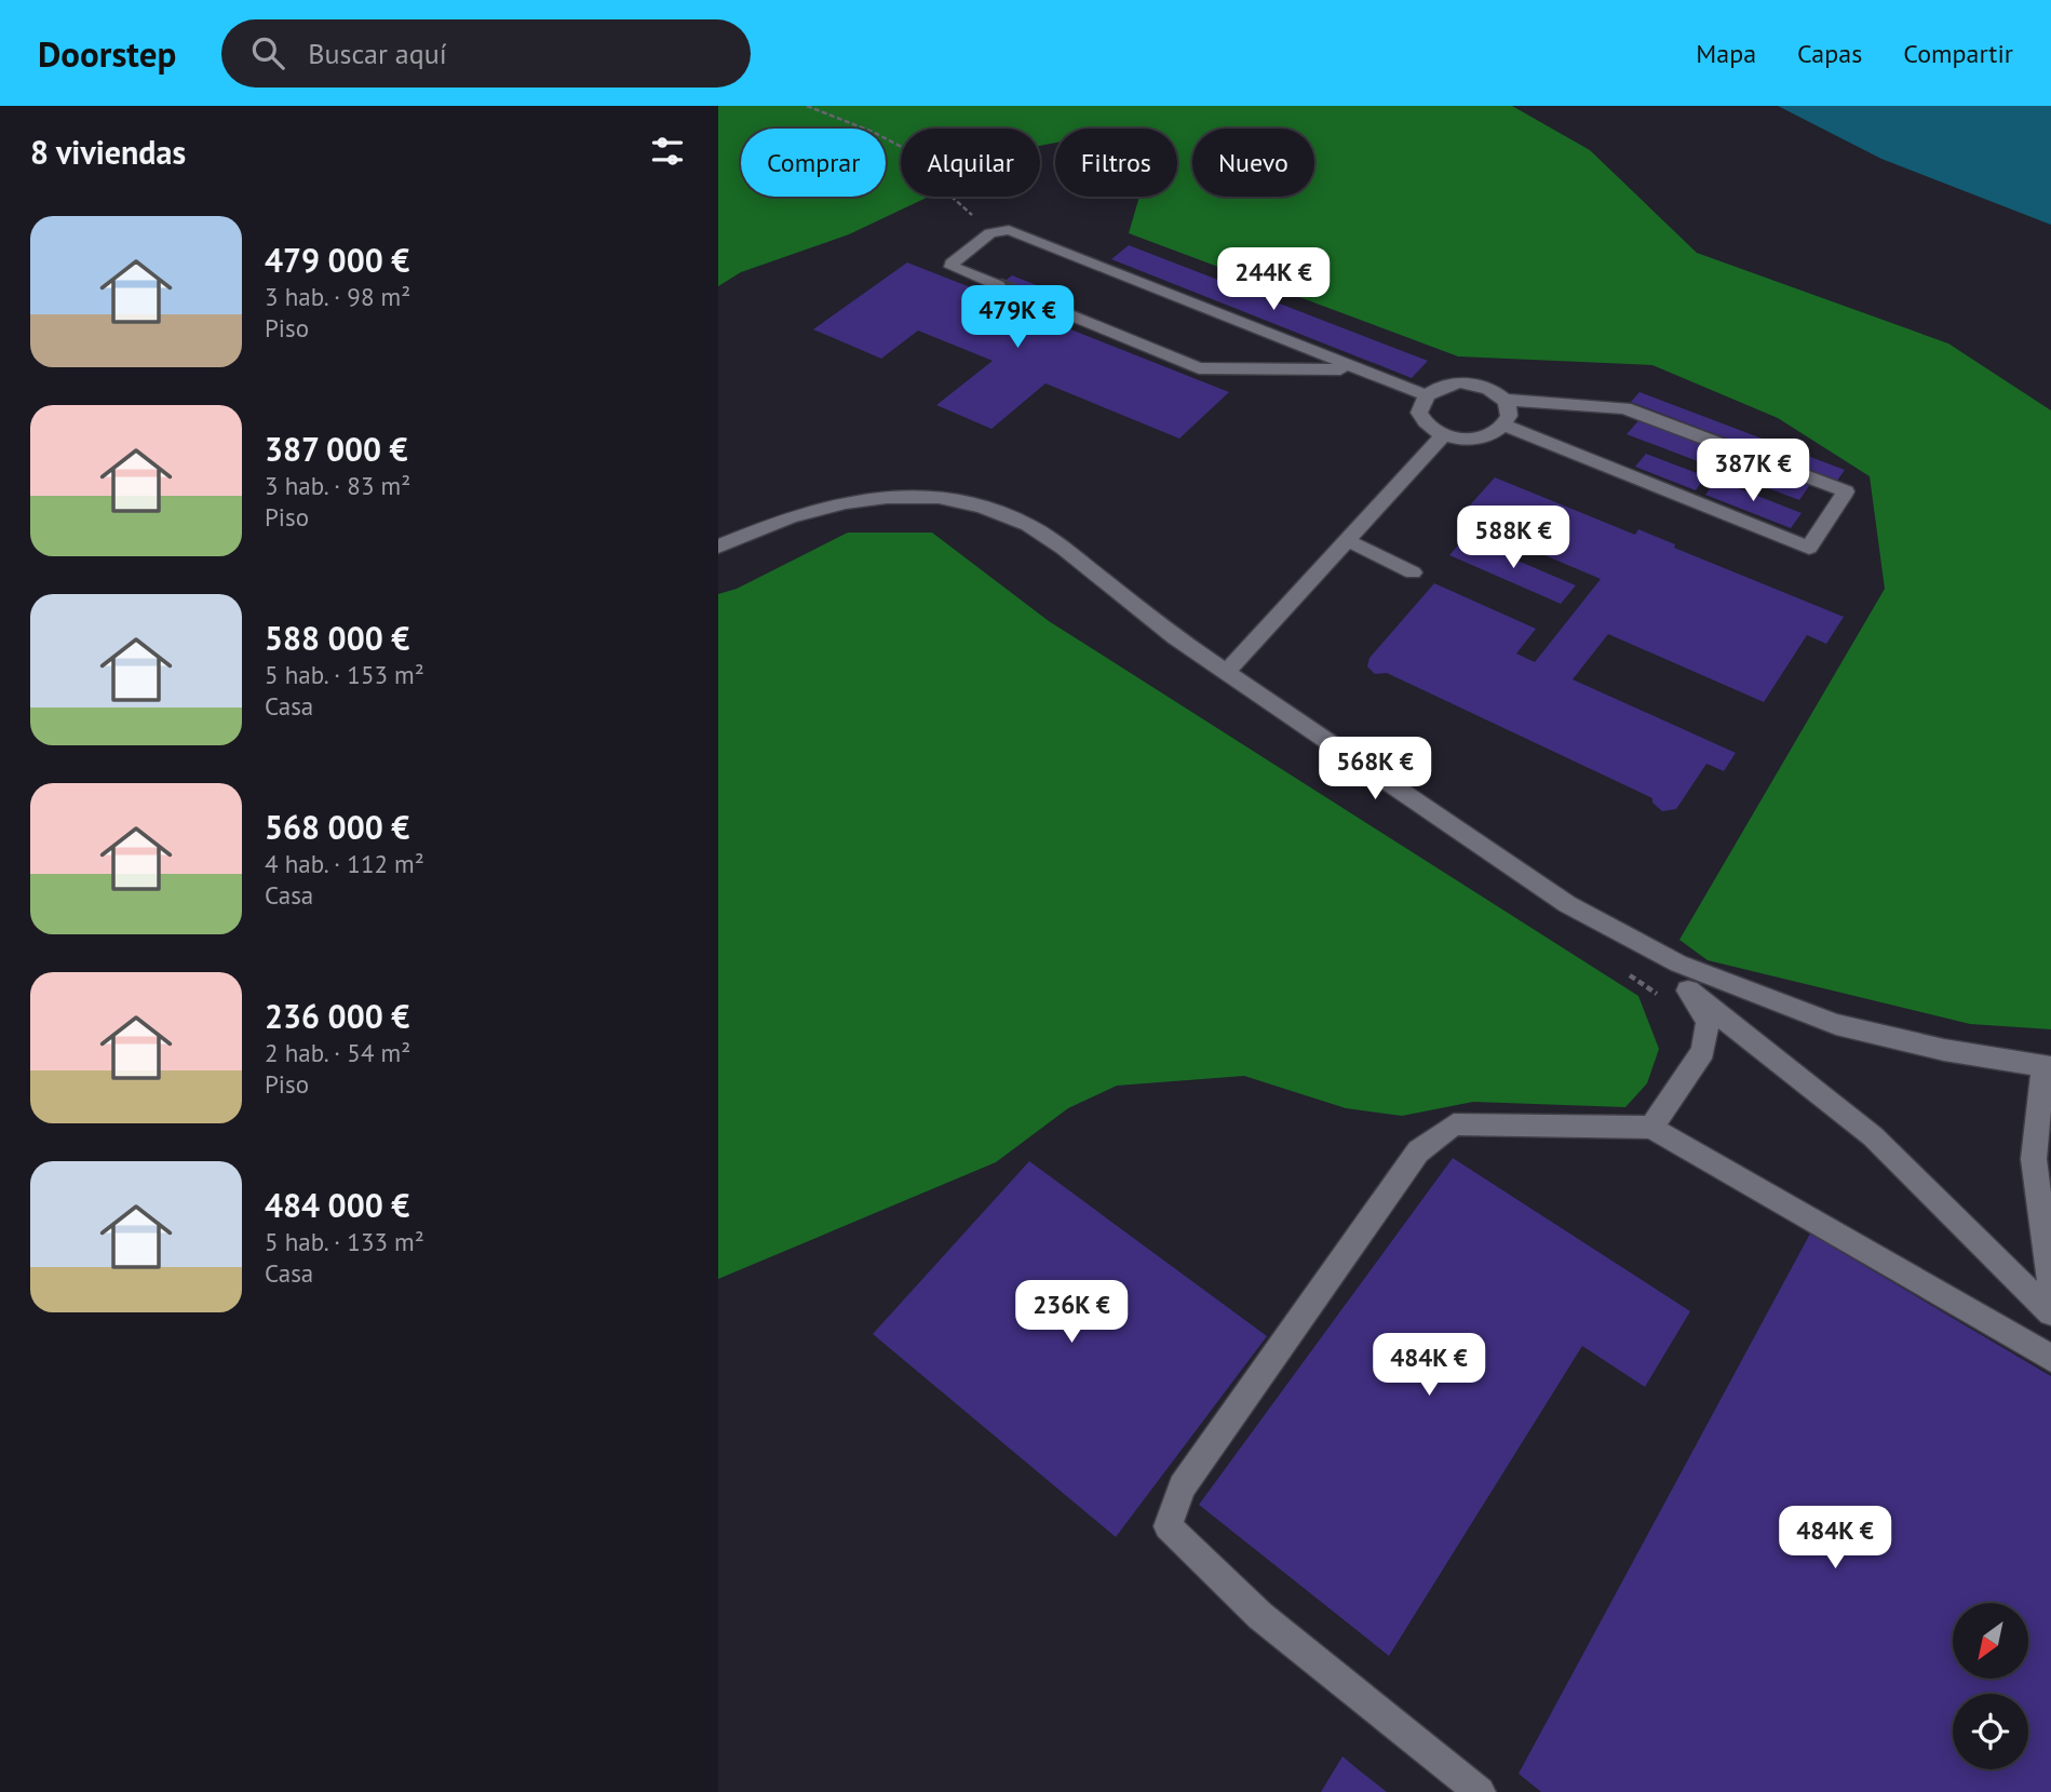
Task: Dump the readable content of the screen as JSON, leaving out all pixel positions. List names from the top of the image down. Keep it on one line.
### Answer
{"north":"bottom left","page":{"header":"Doorstep","search":"Buscar aquí","nav":["Mapa","Capas","Compartir"],"heading":"8 viviendas","chip":["Comprar","Alquilar","Filtros","Nuevo"],"list":[{"name":"479 000 €","note":"3 hab. · 98 m² · Piso"},{"name":"387 000 €","note":"3 hab. · 83 m² · Piso"},{"name":"588 000 €","note":"5 hab. · 153 m² · Casa"},{"name":"568 000 €","note":"4 hab. · 112 m² · Casa"},{"name":"236 000 €","note":"2 hab. · 54 m² · Piso"},{"name":"484 000 €","note":"5 hab. · 133 m² · Casa"}],"price":["244K €","479K €","387K €","588K €","568K €","236K €","484K €","484K €"]}}
